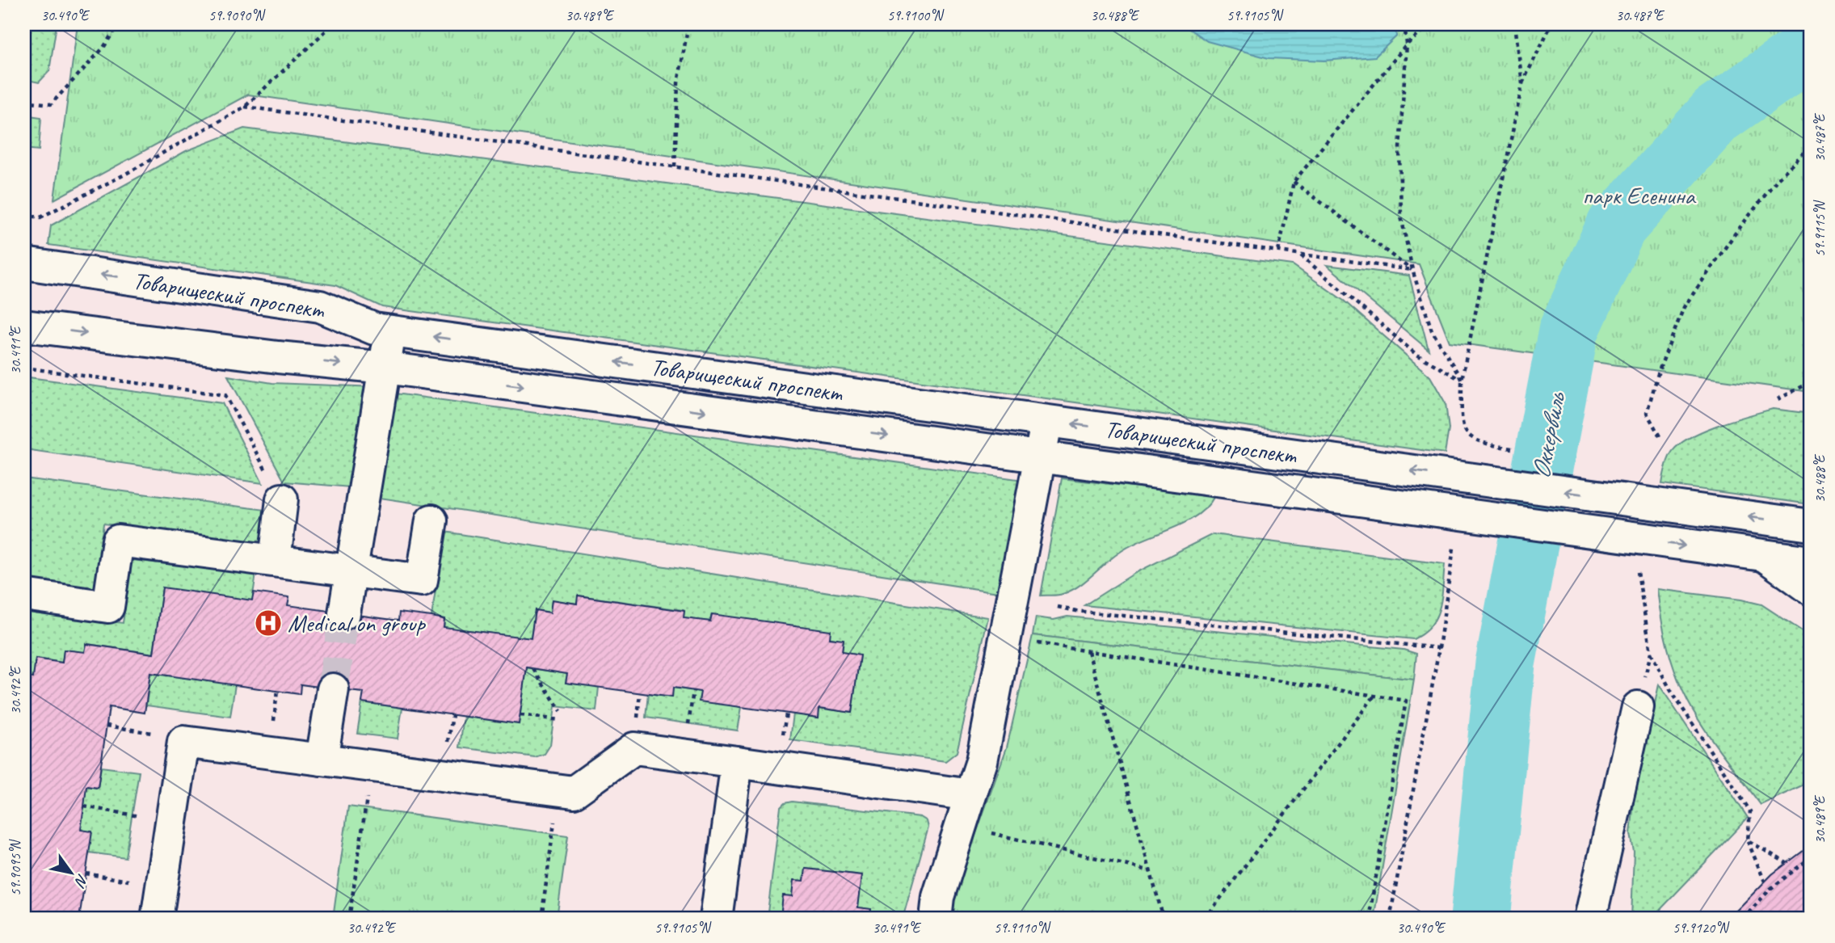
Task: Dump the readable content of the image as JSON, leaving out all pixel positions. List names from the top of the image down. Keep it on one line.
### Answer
{"streets":{"street":["Товарищеский проспект"]},"water":["Оккервиль"],"parks":["парк Есенина"],"places":{"hospital":["Medical on group"]},"north":"bottom right","coordinates":["30.490°E","59.9090°N","30.489°E","59.9100°N","30.488°E","59.9105°N","30.487°E","59.9115°N","30.491°E","30.492°E","59.9095°N","59.9110°N","59.9120°N"]}
